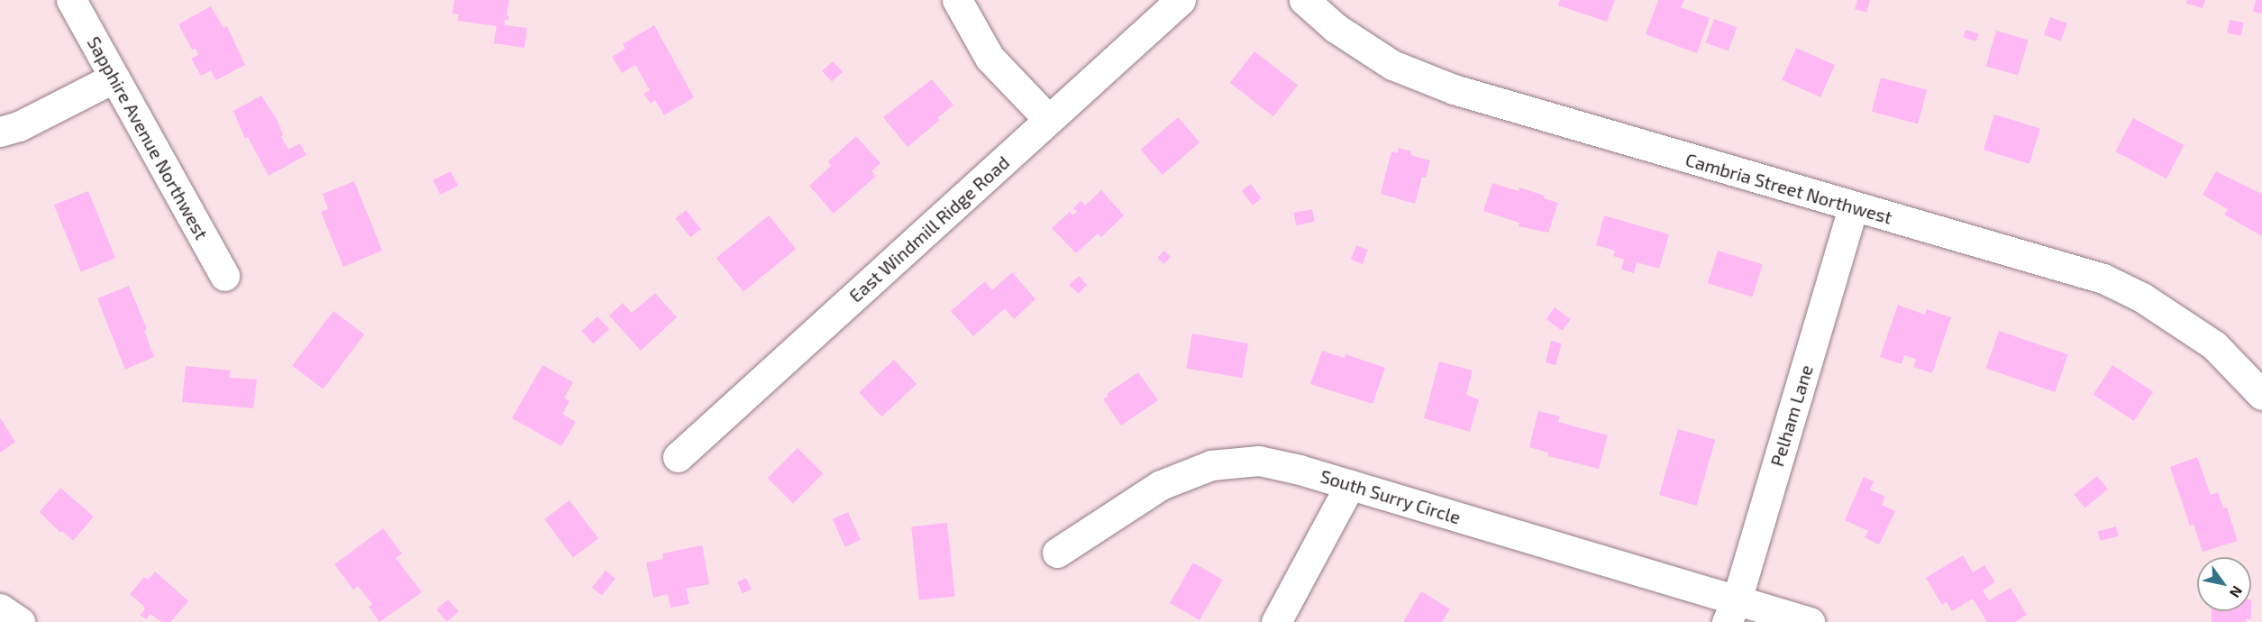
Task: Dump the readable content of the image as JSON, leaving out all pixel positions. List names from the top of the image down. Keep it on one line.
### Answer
{"streets":{"street":["Sapphire Avenue Northwest","Cambria Street Northwest","East Windmill Ridge Road","Pelham Lane","South Surry Circle"]},"crossings":[["Cambria Street Northwest","Pelham Lane"],["Pelham Lane","South Surry Circle"]],"north":"bottom right"}
